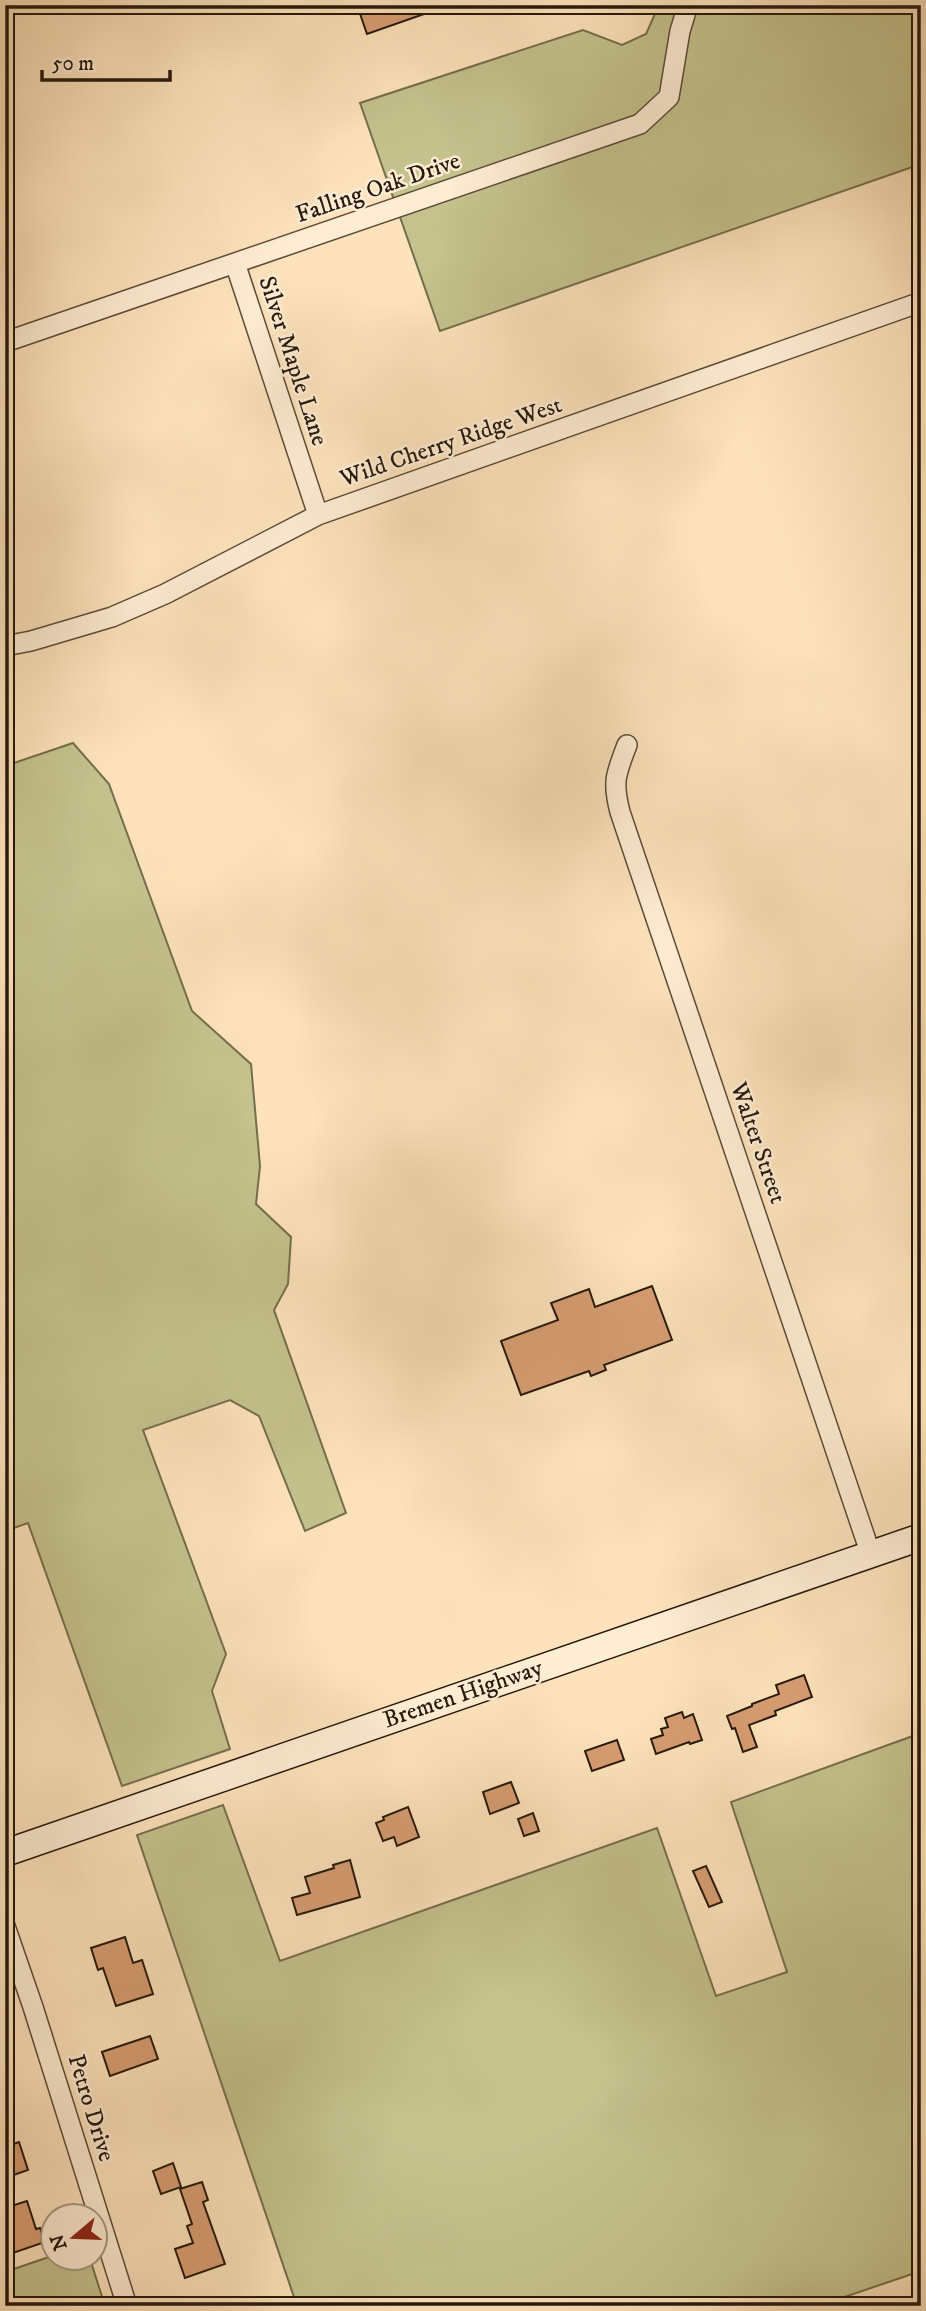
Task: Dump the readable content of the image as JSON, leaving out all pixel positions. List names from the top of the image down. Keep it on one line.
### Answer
{"streets":{"main road":["Bremen Highway"],"street":["Falling Oak Drive","Silver Maple Lane","Wild Cherry Ridge West","Walter Street","Petro Drive"]},"crossings":[["Falling Oak Drive","Silver Maple Lane"],["Silver Maple Lane","Wild Cherry Ridge West"],["Walter Street","Bremen Highway"]],"scale_bar":"50 m","north":"left"}
